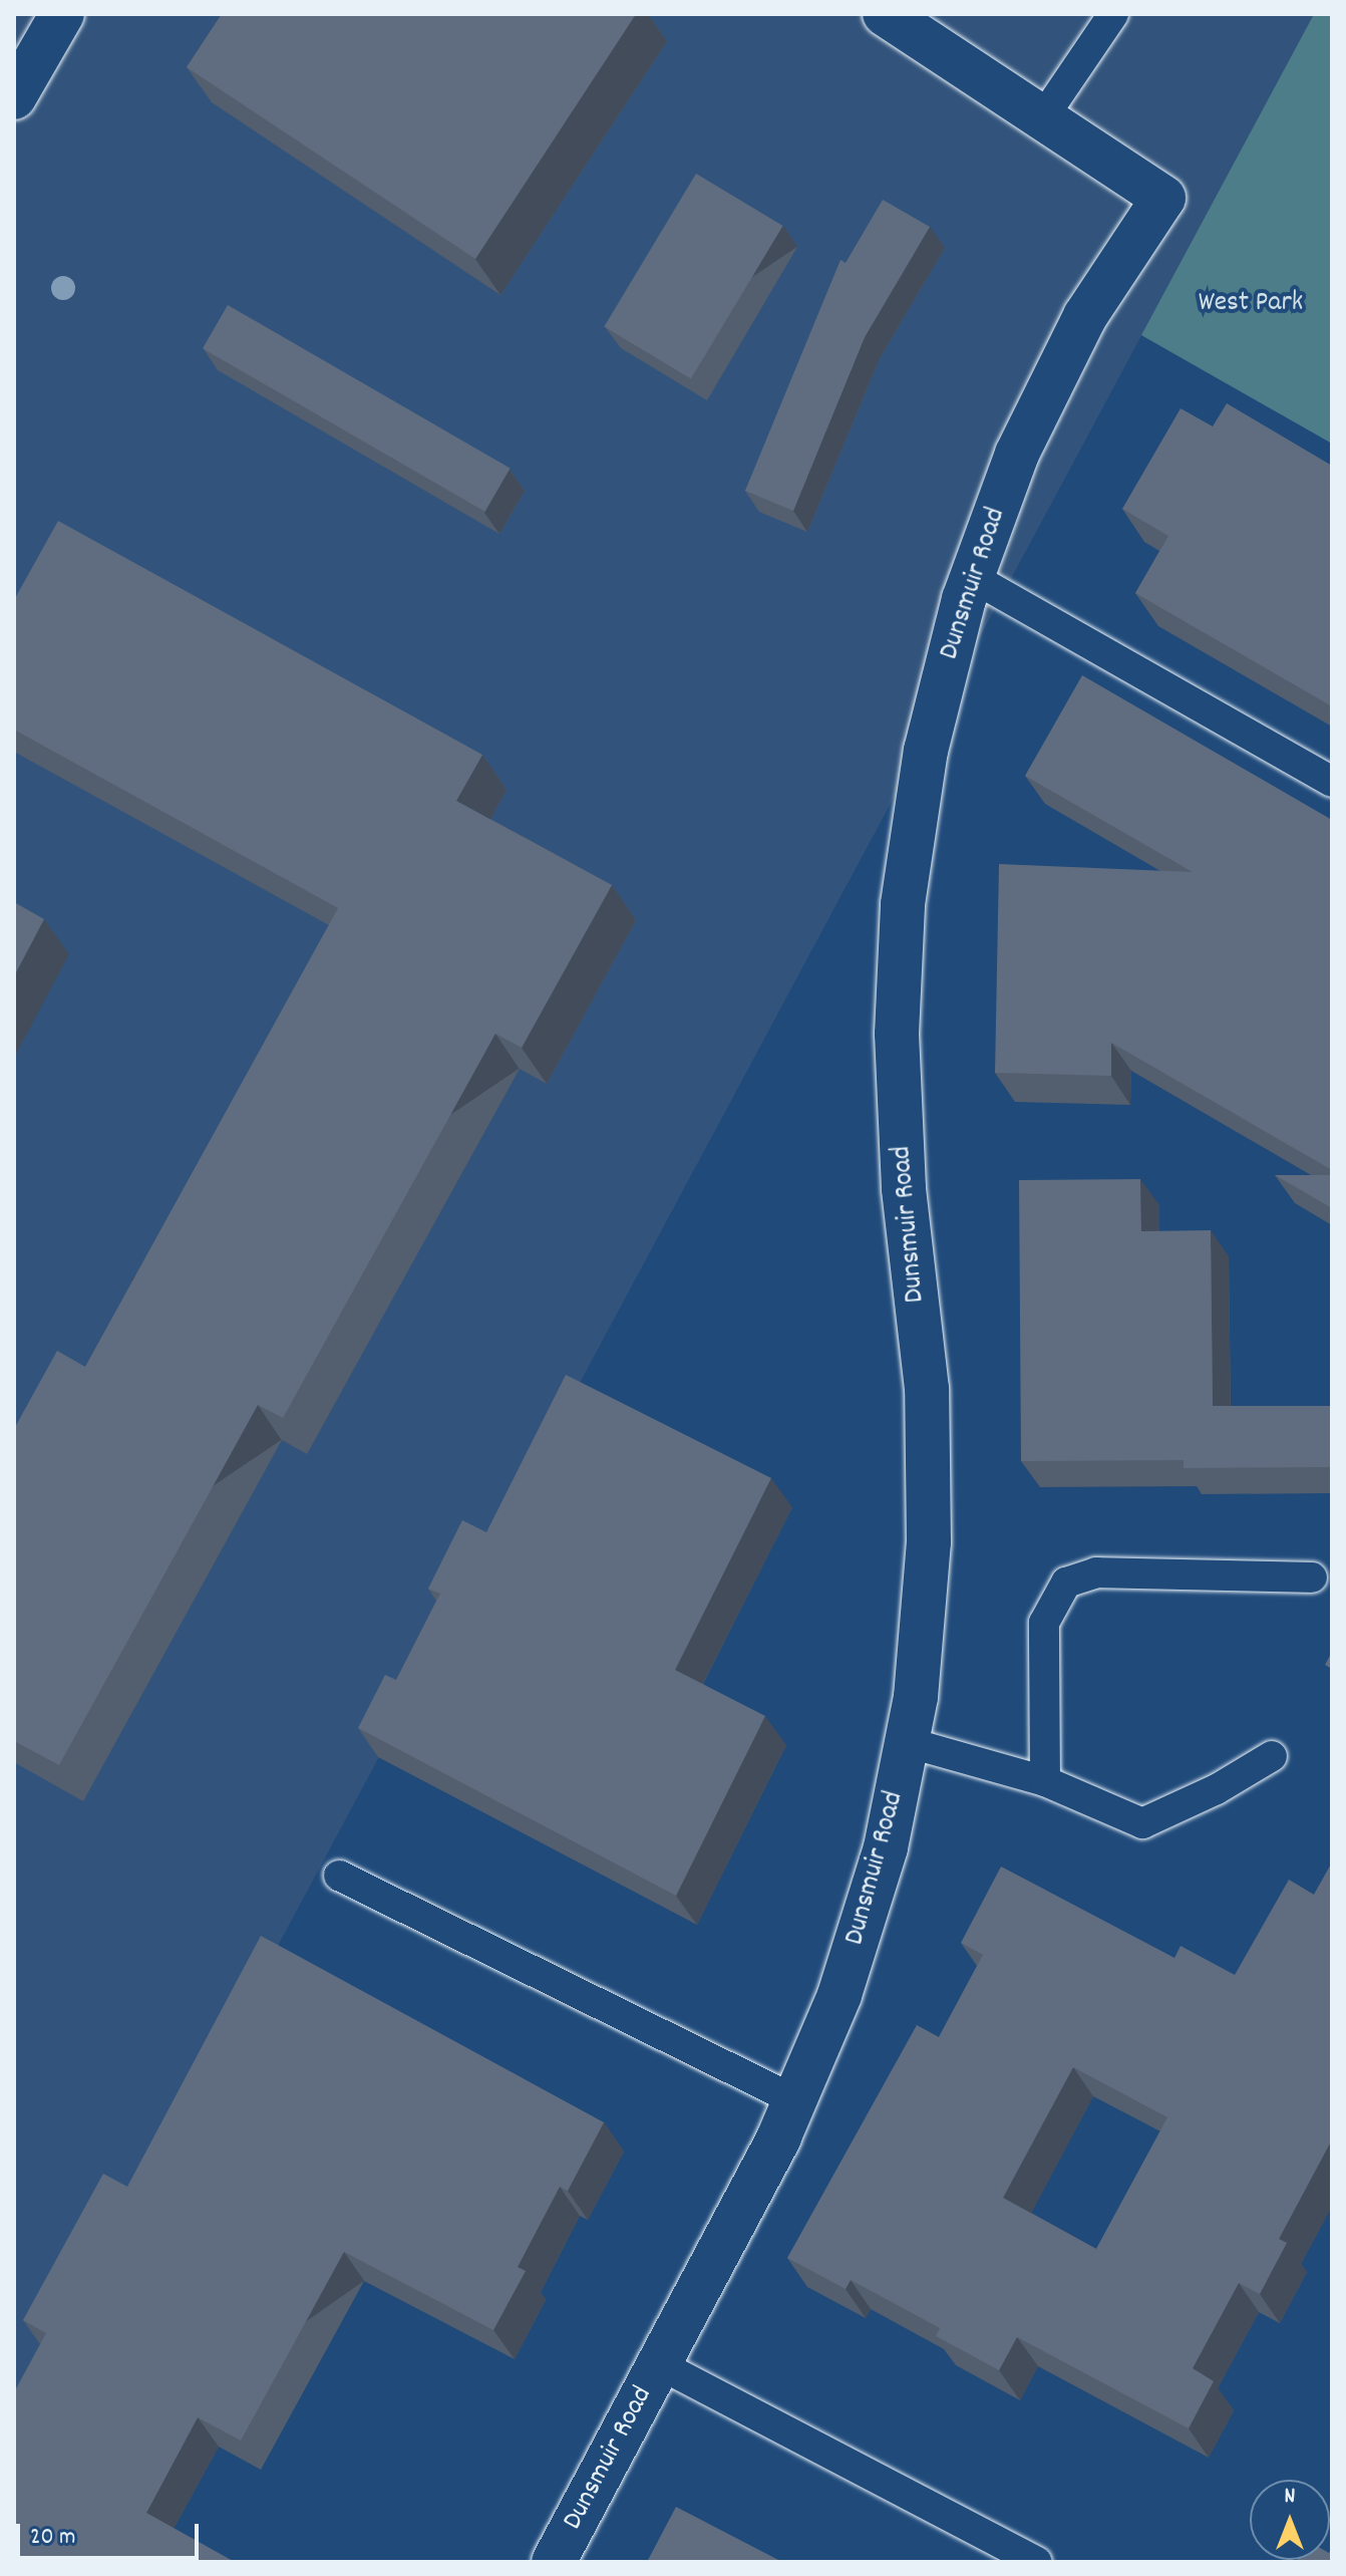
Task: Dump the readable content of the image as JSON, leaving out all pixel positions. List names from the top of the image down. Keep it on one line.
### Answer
{"streets":{"street":["Dunsmuir Road"]},"parks":["West Park"],"scale_bar":"20 m","north":"top"}
